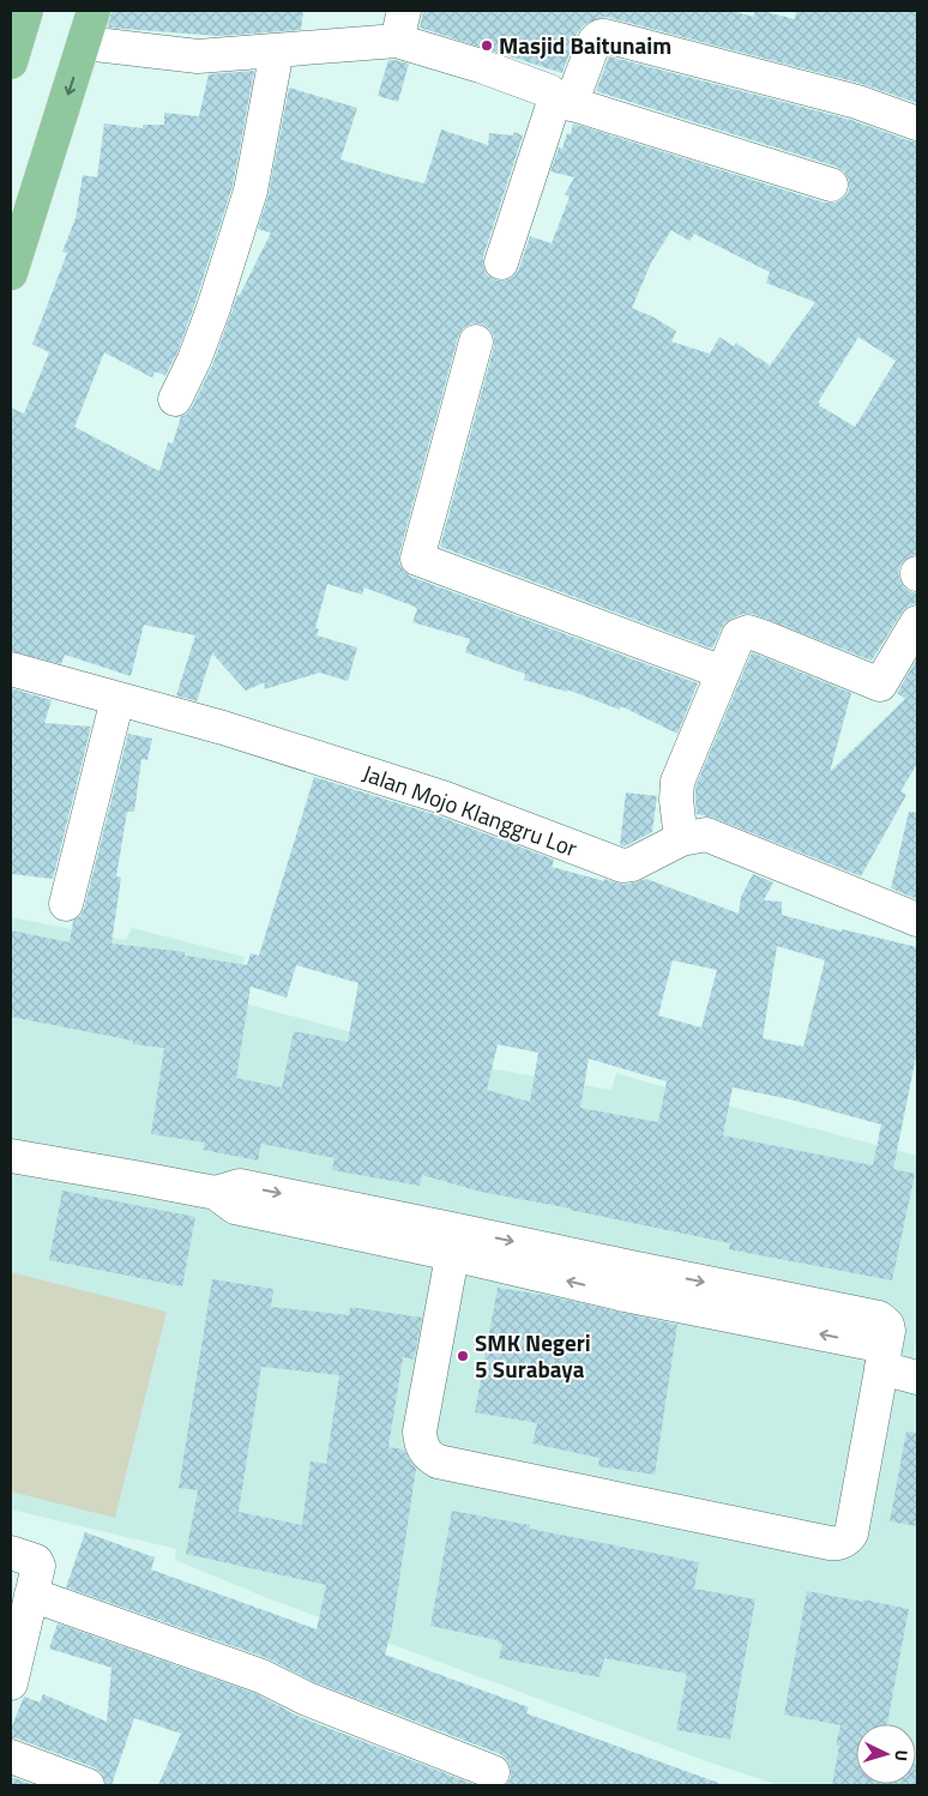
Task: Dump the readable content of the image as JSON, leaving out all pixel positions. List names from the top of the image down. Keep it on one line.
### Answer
{"streets":{"street":["Jalan Mojo Klanggru Lor"]},"places":["Masjid Baitunaim","SMK Negeri 5 Surabaya"],"north":"right"}
